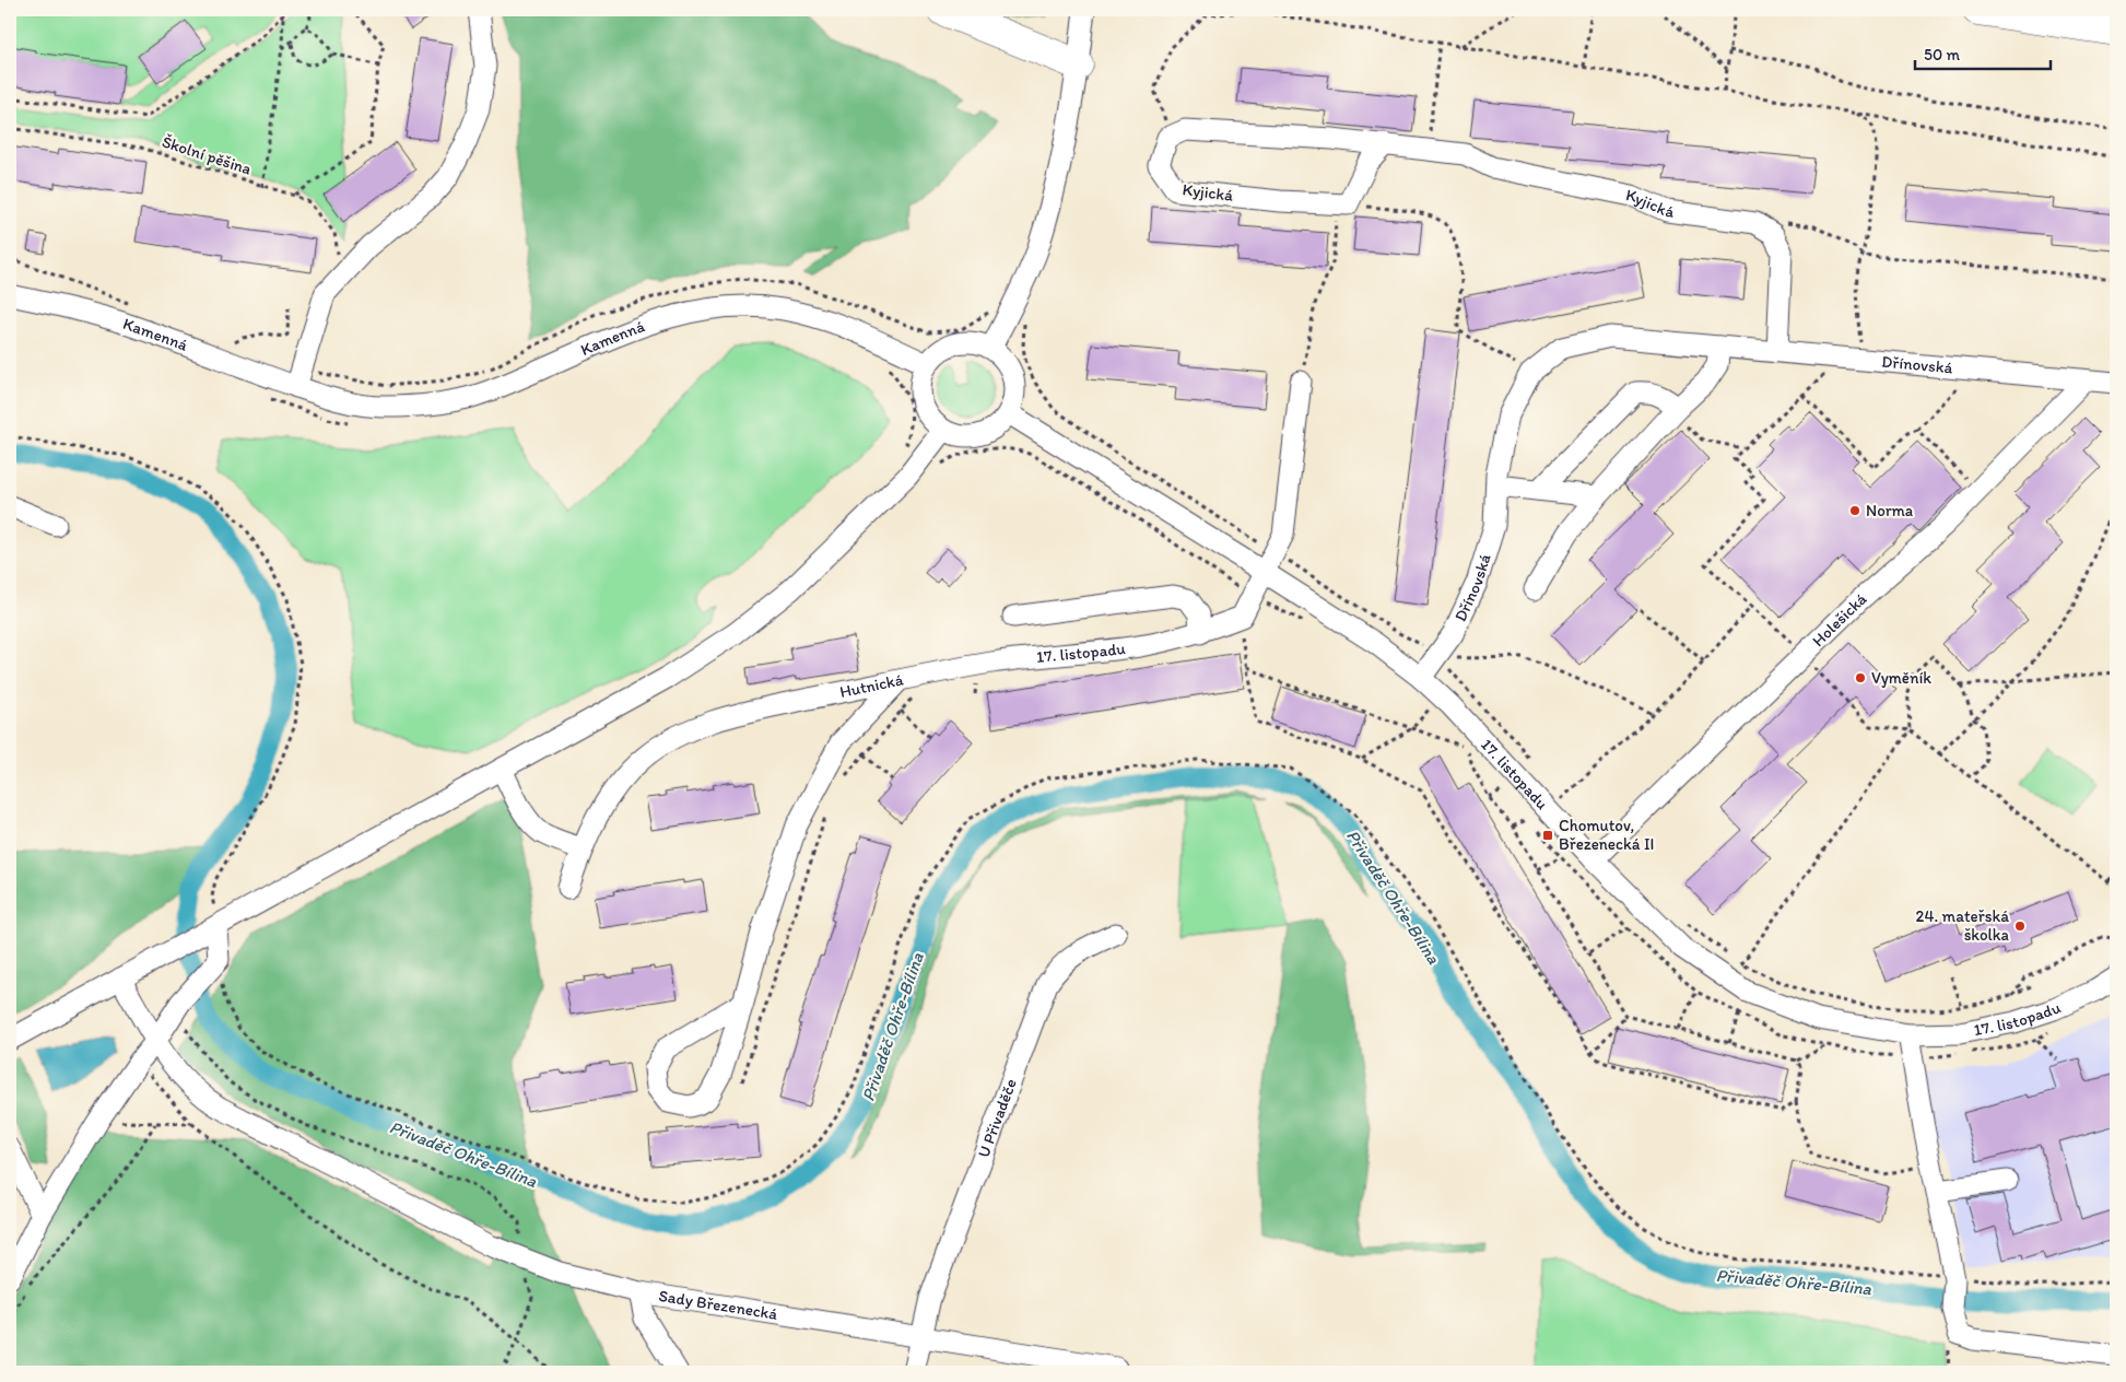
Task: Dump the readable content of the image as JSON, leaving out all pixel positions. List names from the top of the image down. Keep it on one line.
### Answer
{"streets":{"street":["Kyjická","Kamenná","Dřínovská","Holešická","17. listopadu","Hutnická","U Přivaděče","Sady Březenecká"],"path":["Školní pěšina"]},"crossings":[["Kamenná","17. listopadu"],["Dřínovská","Holešická"],["Dřínovská","17. listopadu"],["Holešická","17. listopadu"],["17. listopadu","Hutnická"],["U Přivaděče","Sady Březenecká"]],"water":["Přivaděč Ohře-Bílina"],"places":{"other":["Norma","Vyměník","24. mateřská školka"],"transit":["Chomutov, Březenecká II"]},"scale_bar":"50 m"}
